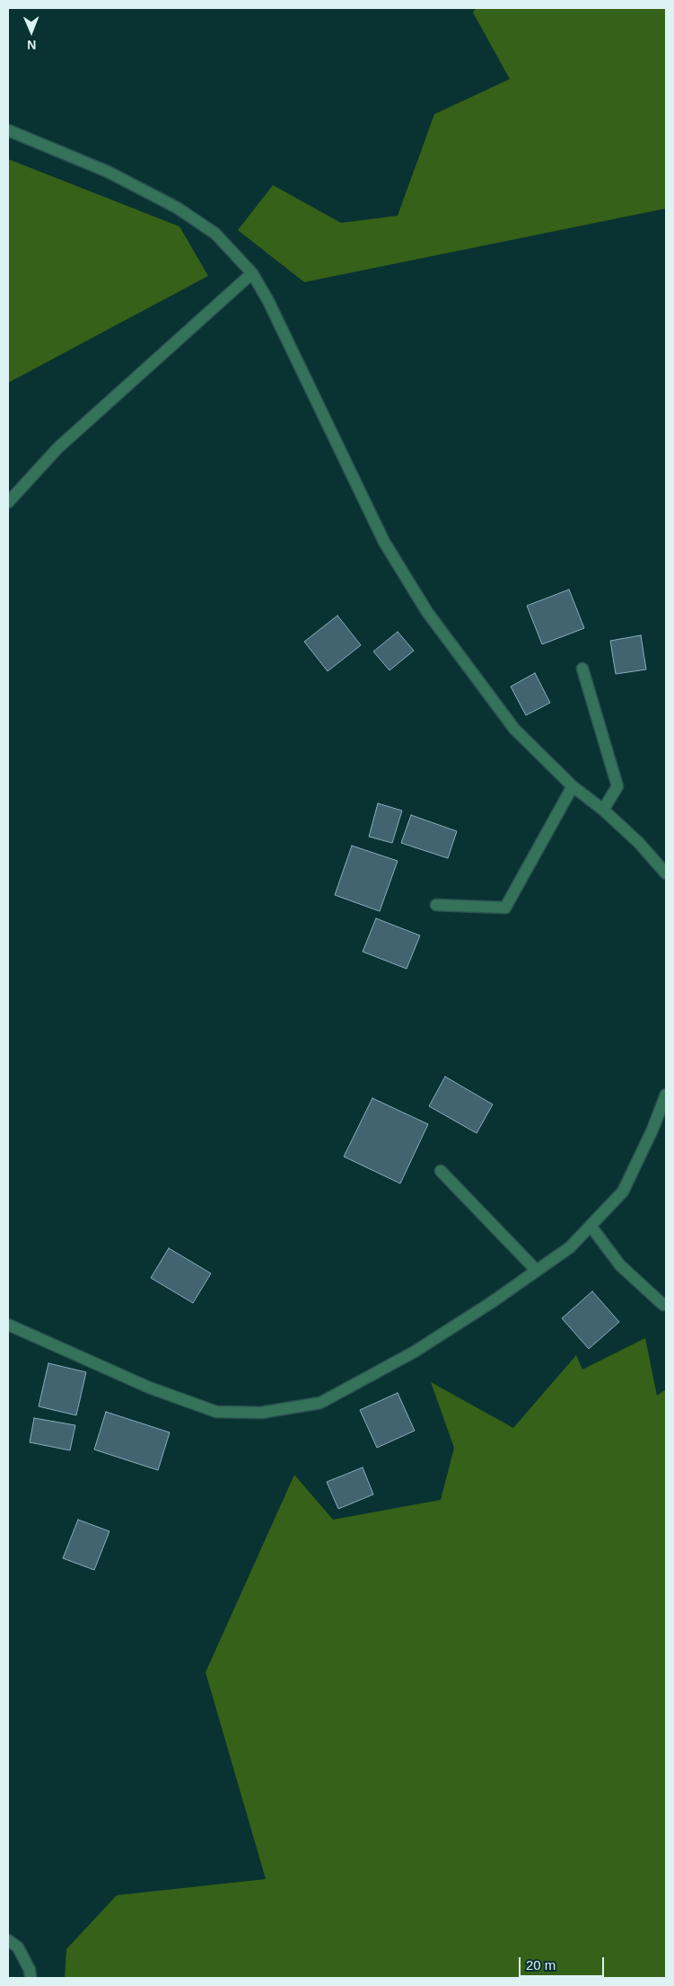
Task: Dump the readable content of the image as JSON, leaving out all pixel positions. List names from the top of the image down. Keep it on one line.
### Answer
{"scale_bar":"20 m","north":"bottom"}
